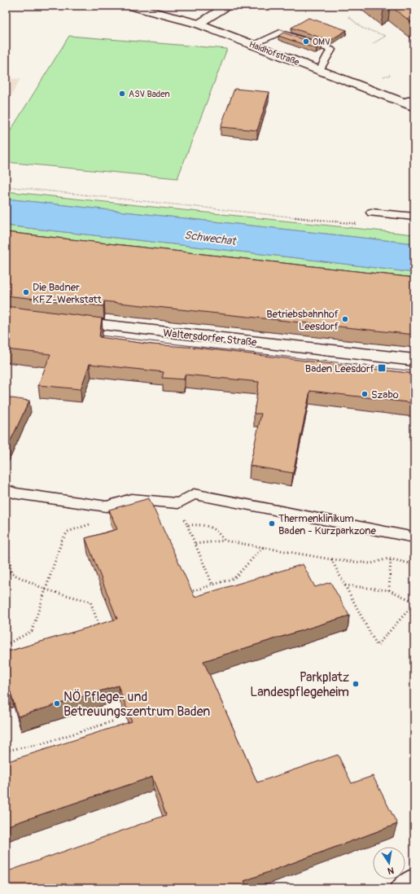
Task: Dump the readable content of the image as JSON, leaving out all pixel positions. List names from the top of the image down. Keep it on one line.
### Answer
{"streets":{"main road":["Haidhofstraße","Waltersdorfer Straße"]},"water":["Schwechat"],"places":{"other":["OMV","ASV Baden","Die Badner KFZ-Werkstatt","Betriebsbahnhof Leesdorf","Szabo","Thermenklinikum Baden - Kurzparkzone","Parkplatz Landespflegeheim","NÖ Pflege- und Betreuungszentrum Baden"],"transit":["Baden Leesdorf"]},"north":"bottom"}
